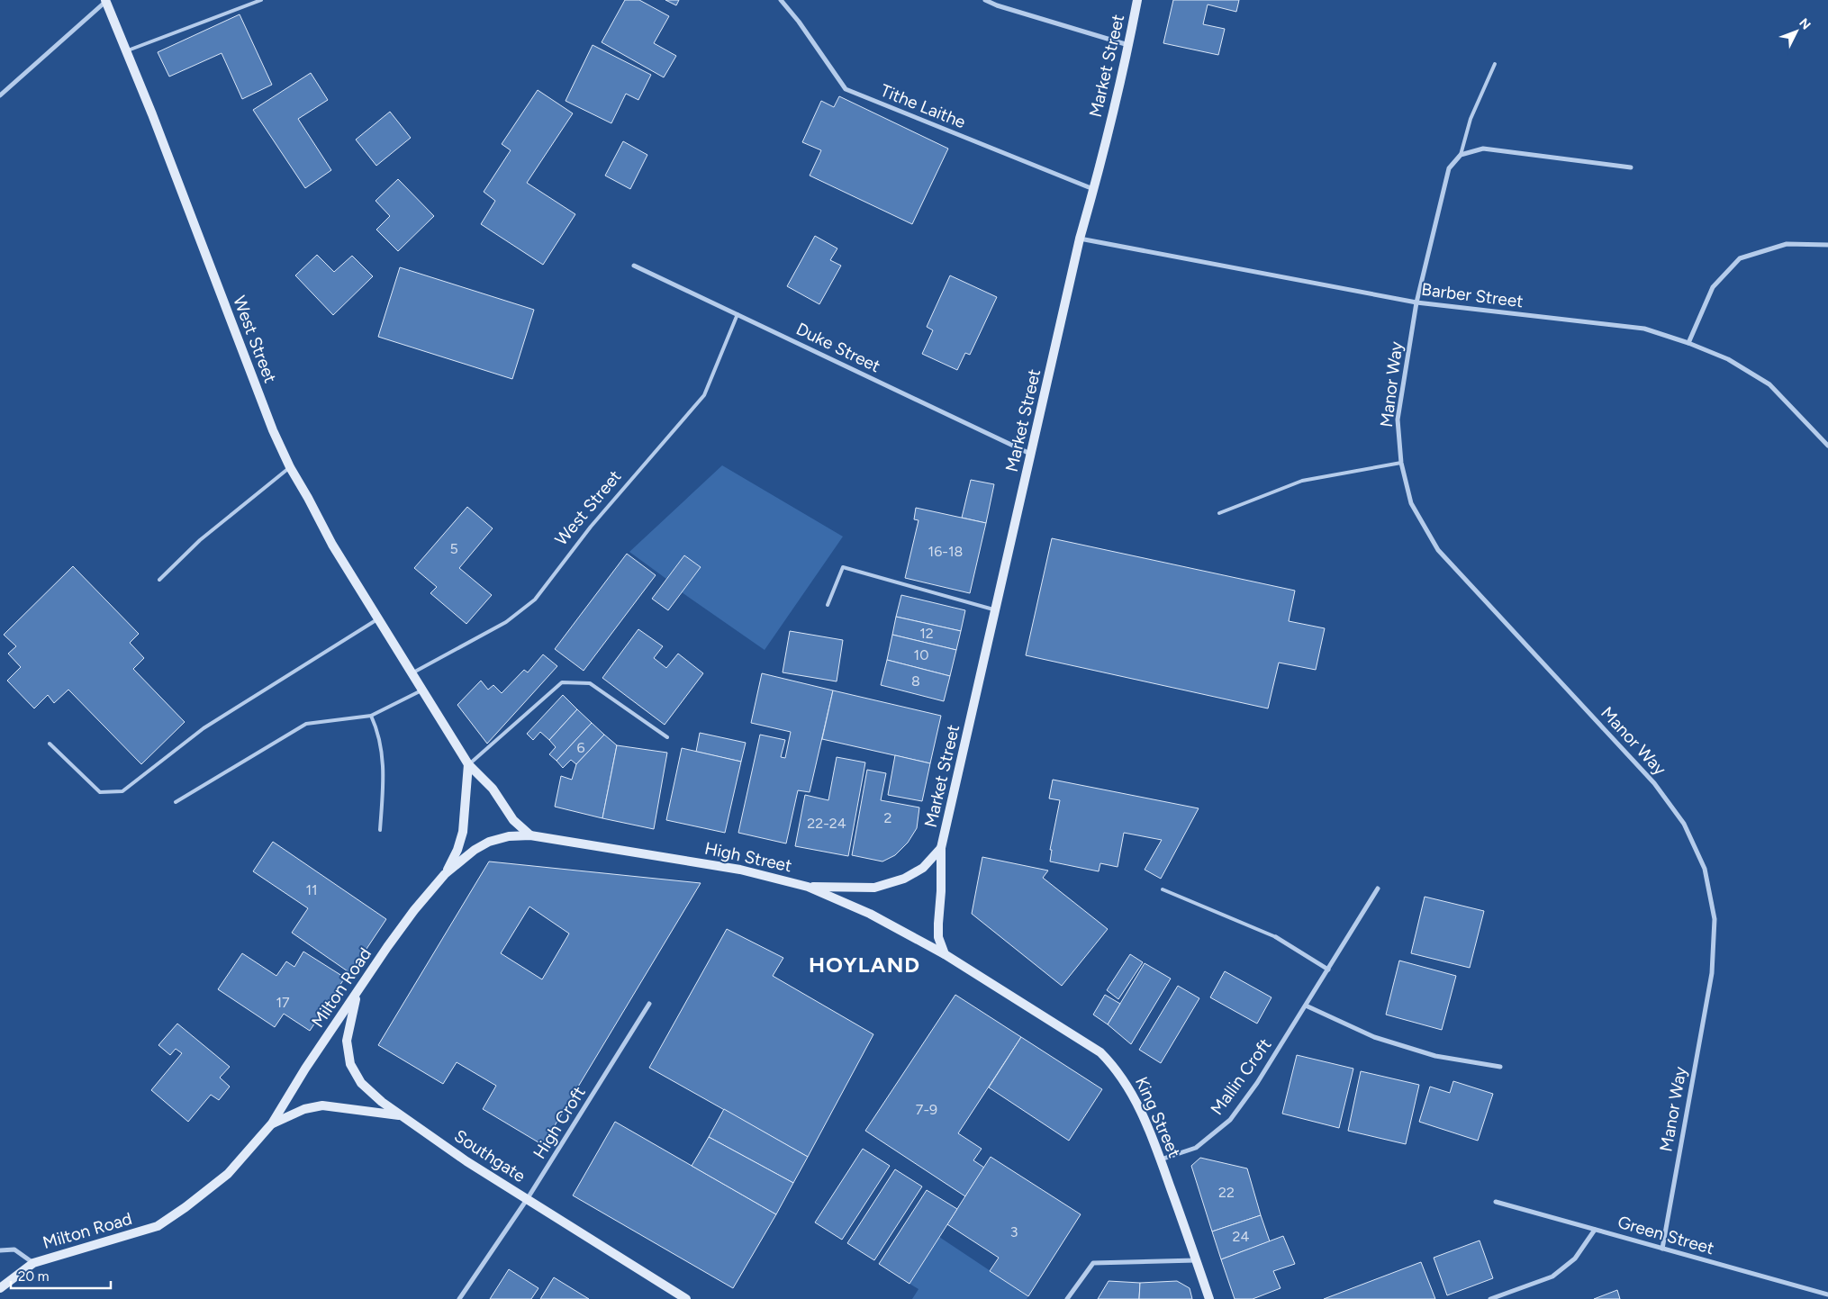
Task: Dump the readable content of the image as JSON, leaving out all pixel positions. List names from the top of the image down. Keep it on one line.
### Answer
{"streets":{"main road":["Market Street","West Street","High Street","Milton Road","King Street","Southgate"],"street":["Tithe Laithe","Barber Street","Duke Street","Manor Way","Mallin Croft","High Croft","Green Street"]},"crossings":[["Market Street","Tithe Laithe"],["Market Street","Barber Street"],["Market Street","Duke Street"],["Market Street","High Street"],["Market Street","King Street"],["Barber Street","Manor Way"],["West Street","Duke Street"],["West Street","High Street"],["Manor Way","Green Street"],["High Street","Milton Road"],["High Street","King Street"],["Milton Road","Southgate"],["Mallin Croft","King Street"],["High Croft","Southgate"]],"districts":["HOYLAND"],"house_numbers":["5","16-18","12","10","8","6","2","22-24","11","17","7-9","22","3","24"],"scale_bar":"20 m","north":"top right"}
